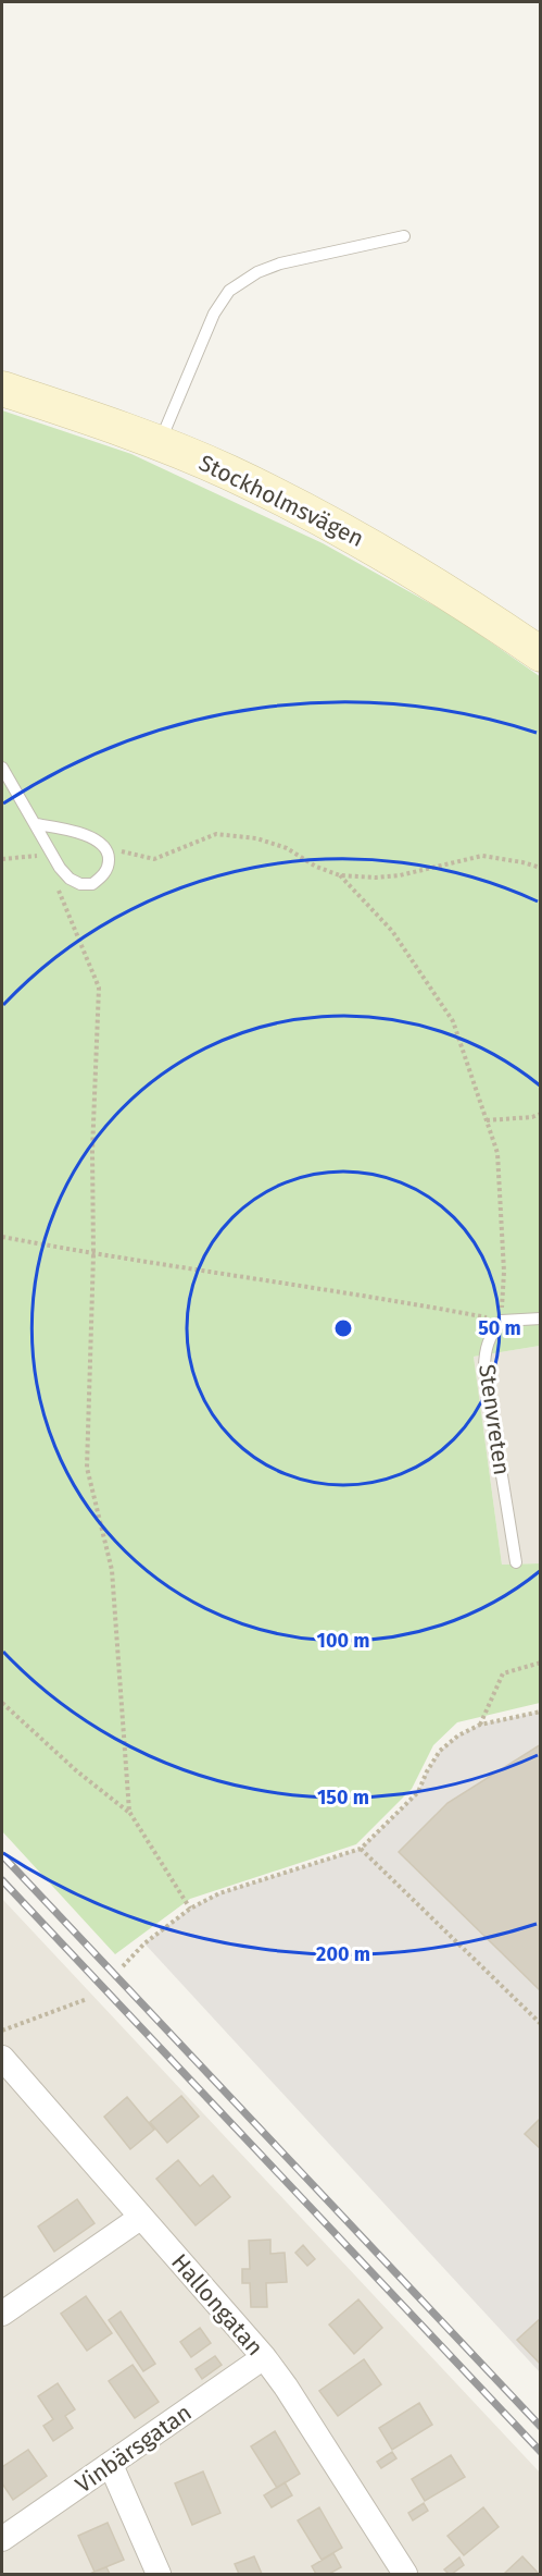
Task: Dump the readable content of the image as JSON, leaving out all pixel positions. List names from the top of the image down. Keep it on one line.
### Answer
{"streets":{"main road":["Stockholmsvägen"],"street":["Hallongatan","Vinbärsgatan"],"lane":["Stenvreten"]},"crossings":[["Hallongatan","Vinbärsgatan"]],"rings":["50 m","100 m","150 m","200 m"]}
